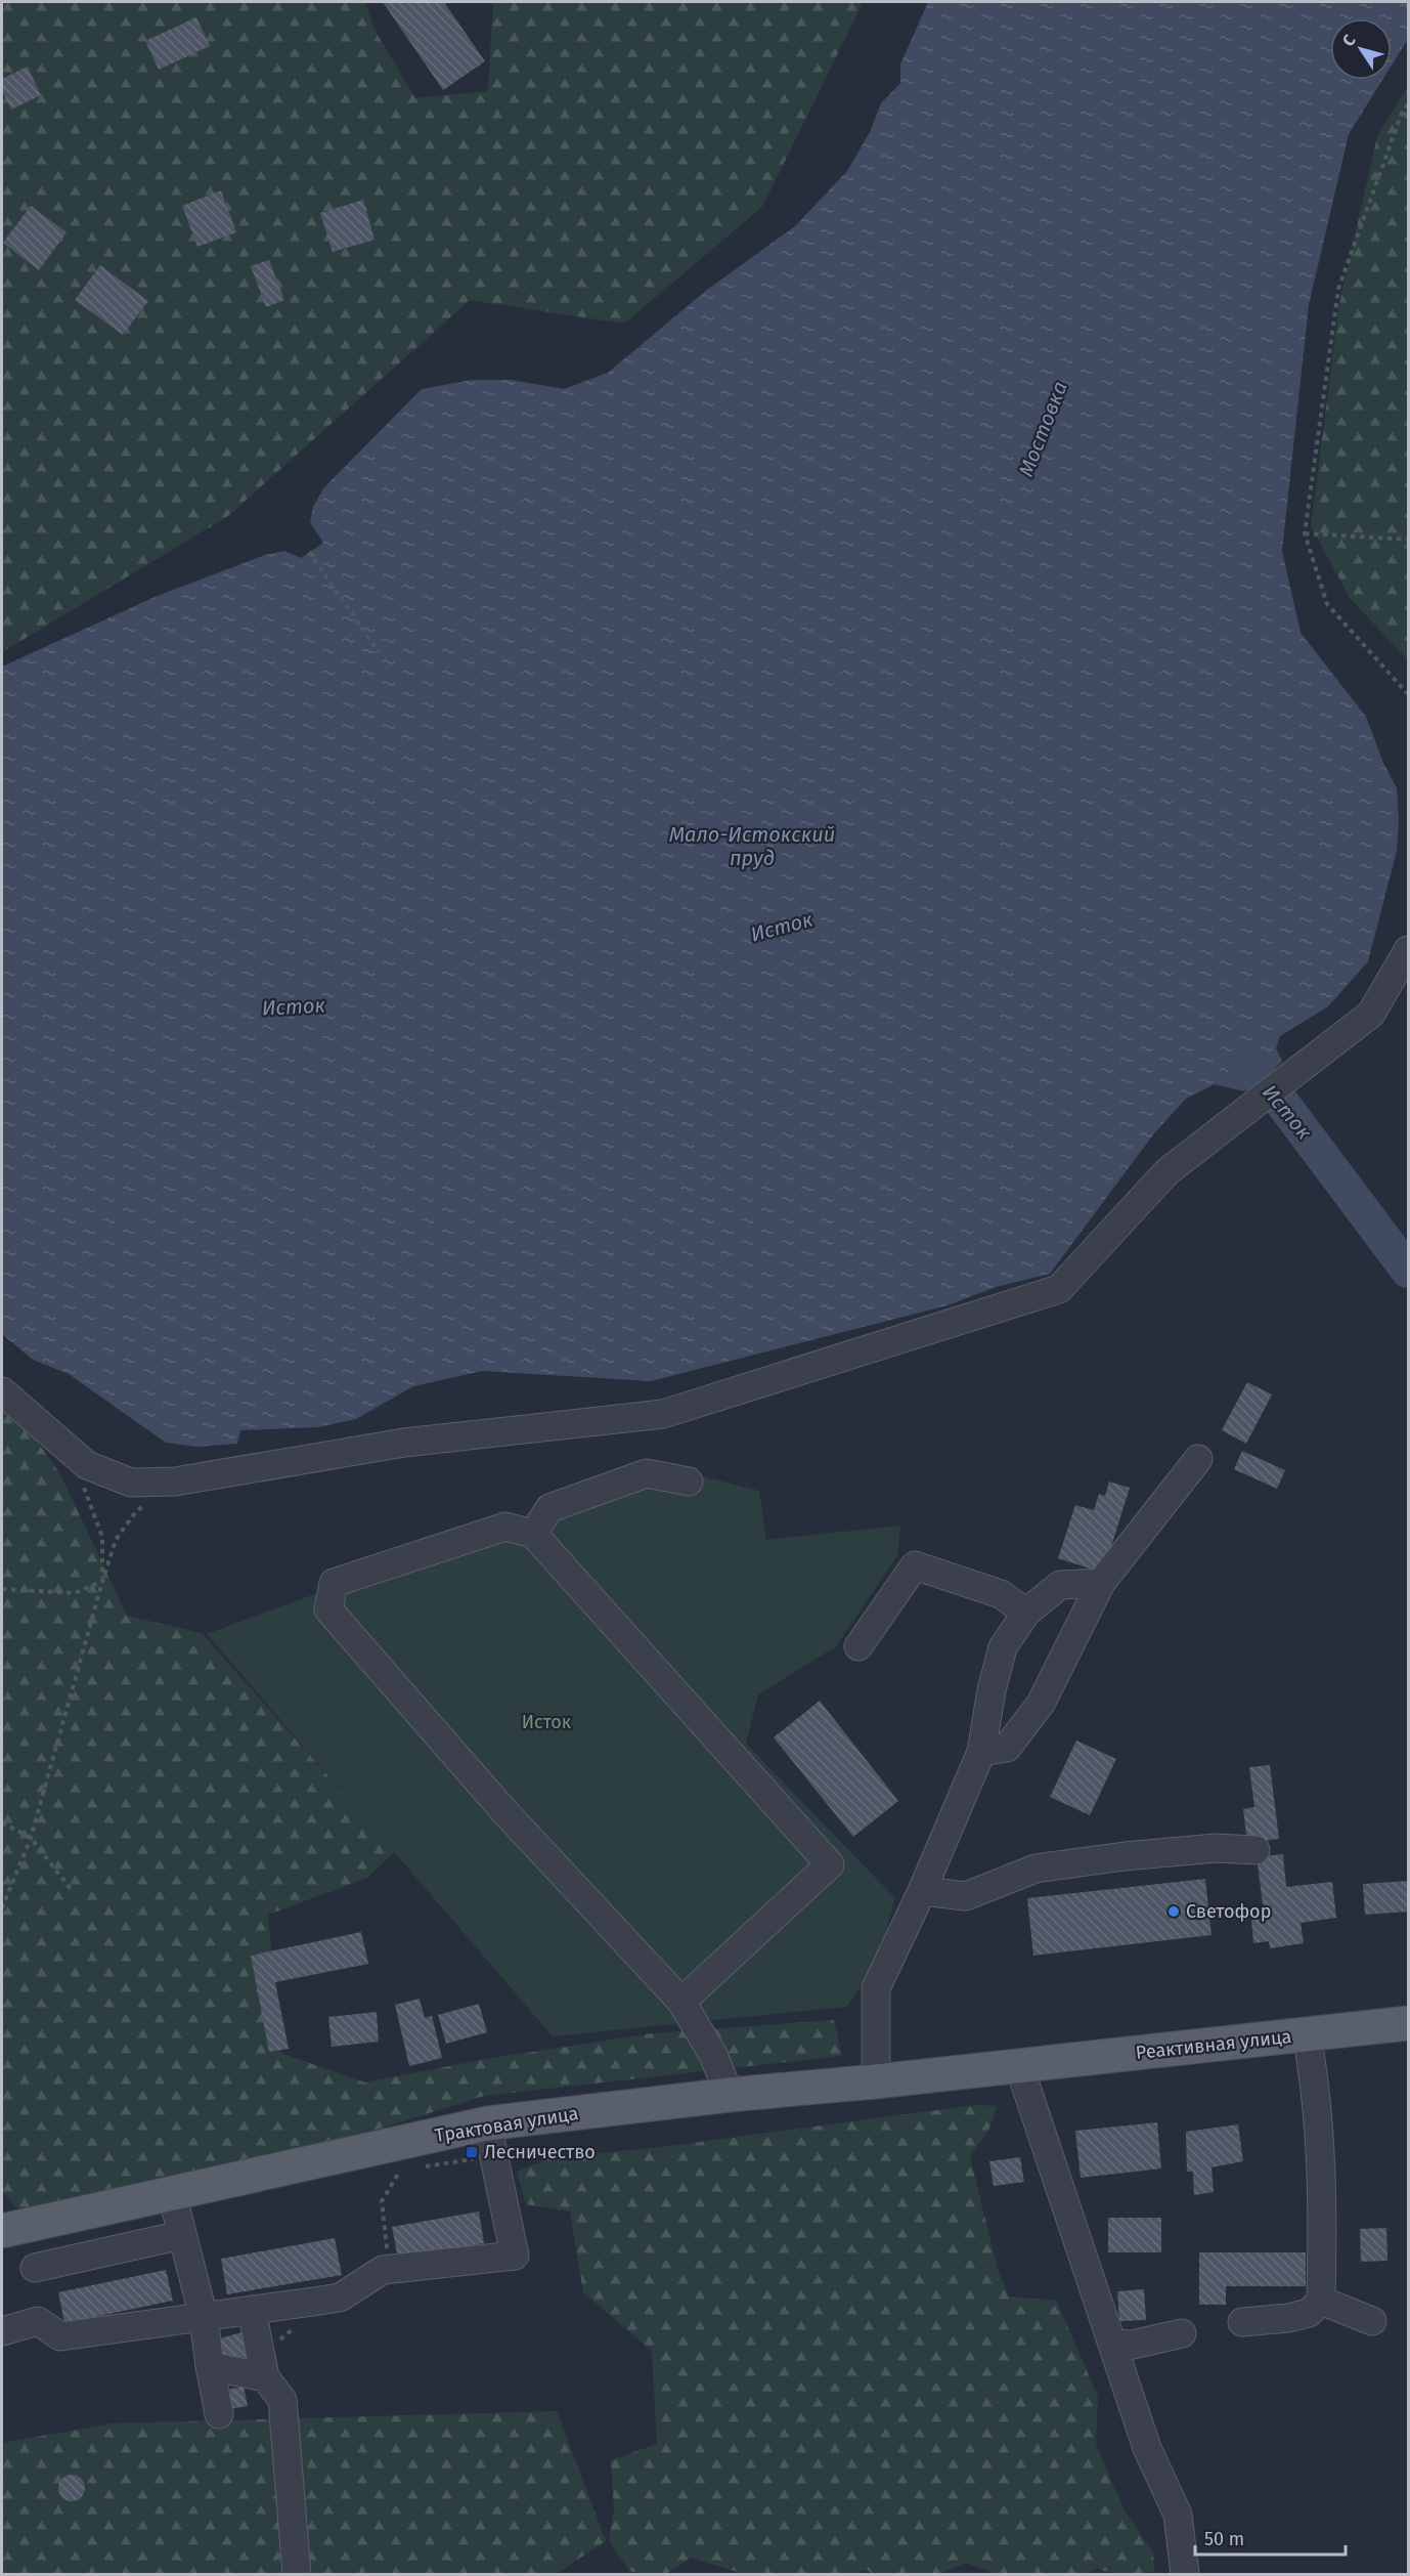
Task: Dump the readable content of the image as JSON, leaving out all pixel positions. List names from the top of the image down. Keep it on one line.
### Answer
{"streets":{"main road":["Реактивная улица","Трактовая улица"]},"crossings":[["Реактивная улица","Трактовая улица"]],"water":["Мостовка","Мало-Истокский пруд","Исток"],"parks":["Исток"],"places":{"other":["Светофор"],"transit":["Лесничество"]},"scale_bar":"50 m","north":"top left"}
